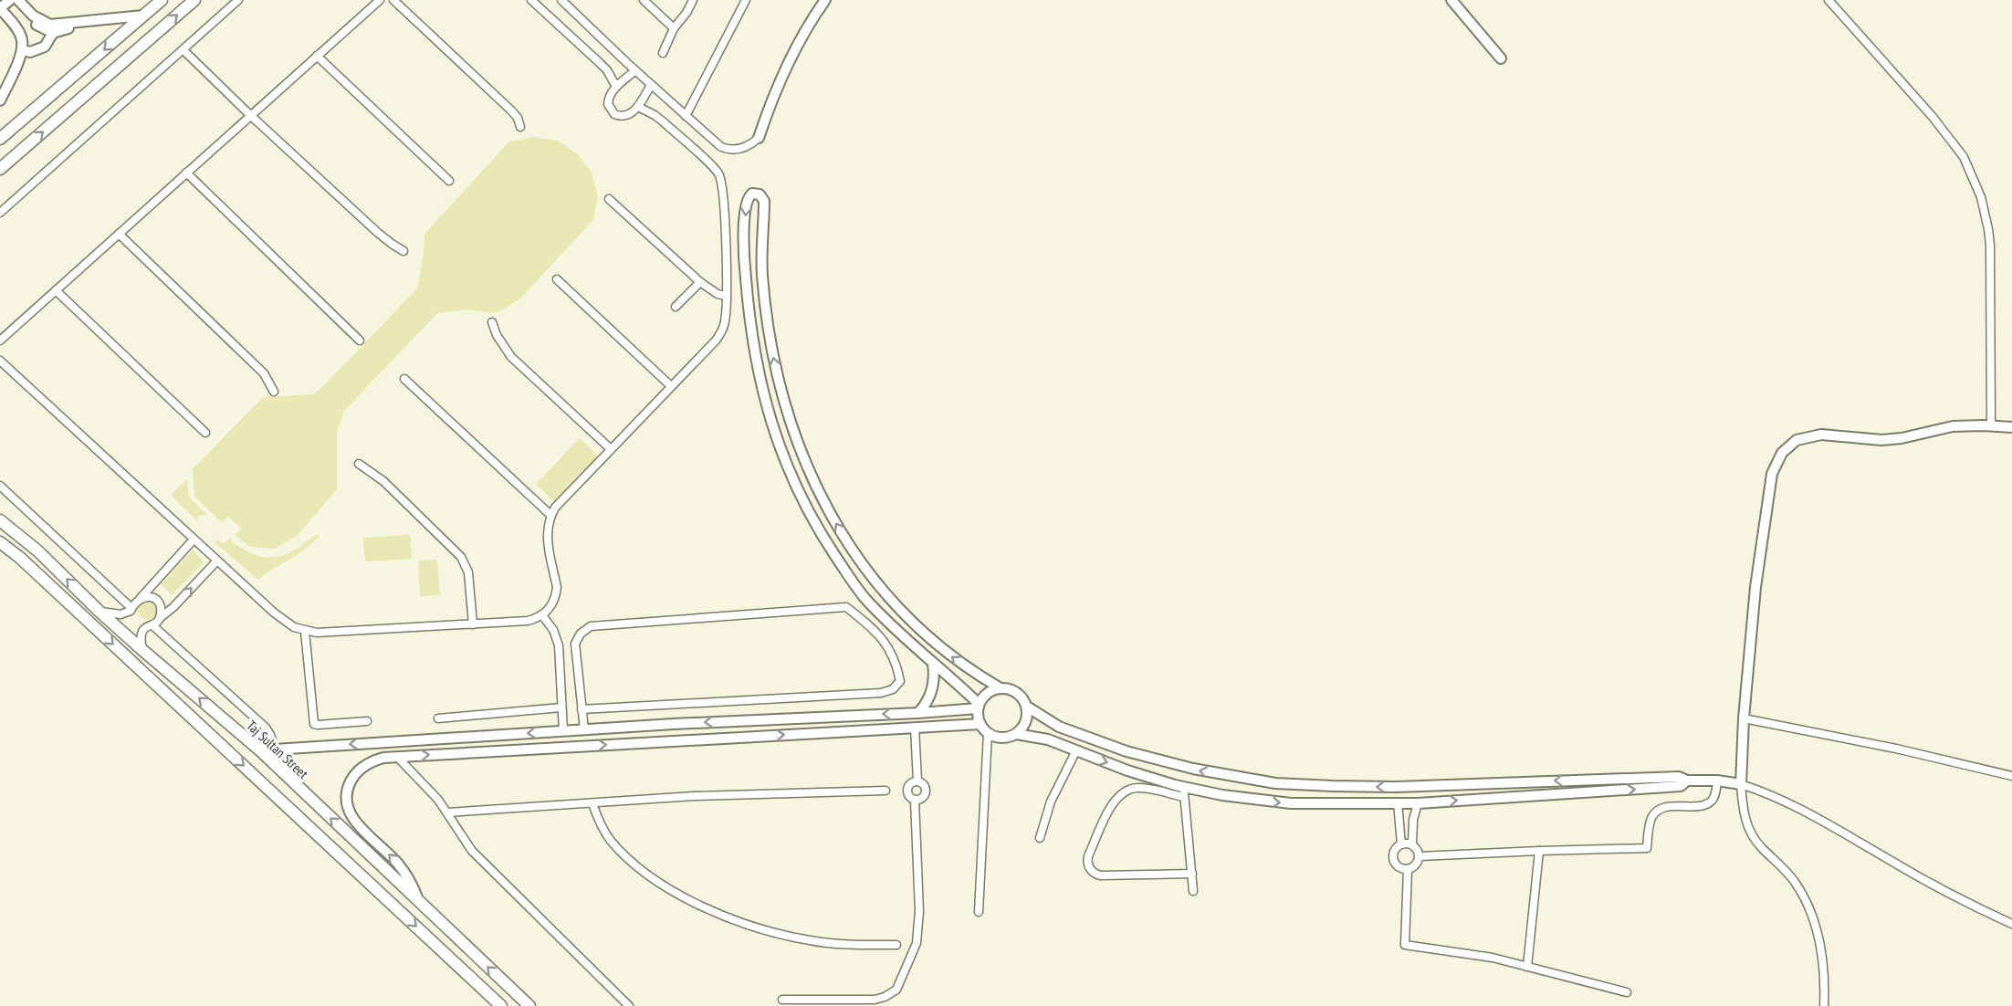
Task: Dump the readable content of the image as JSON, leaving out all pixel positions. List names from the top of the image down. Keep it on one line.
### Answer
{"streets":{"main road":["Taj Sultan Street"]}}
